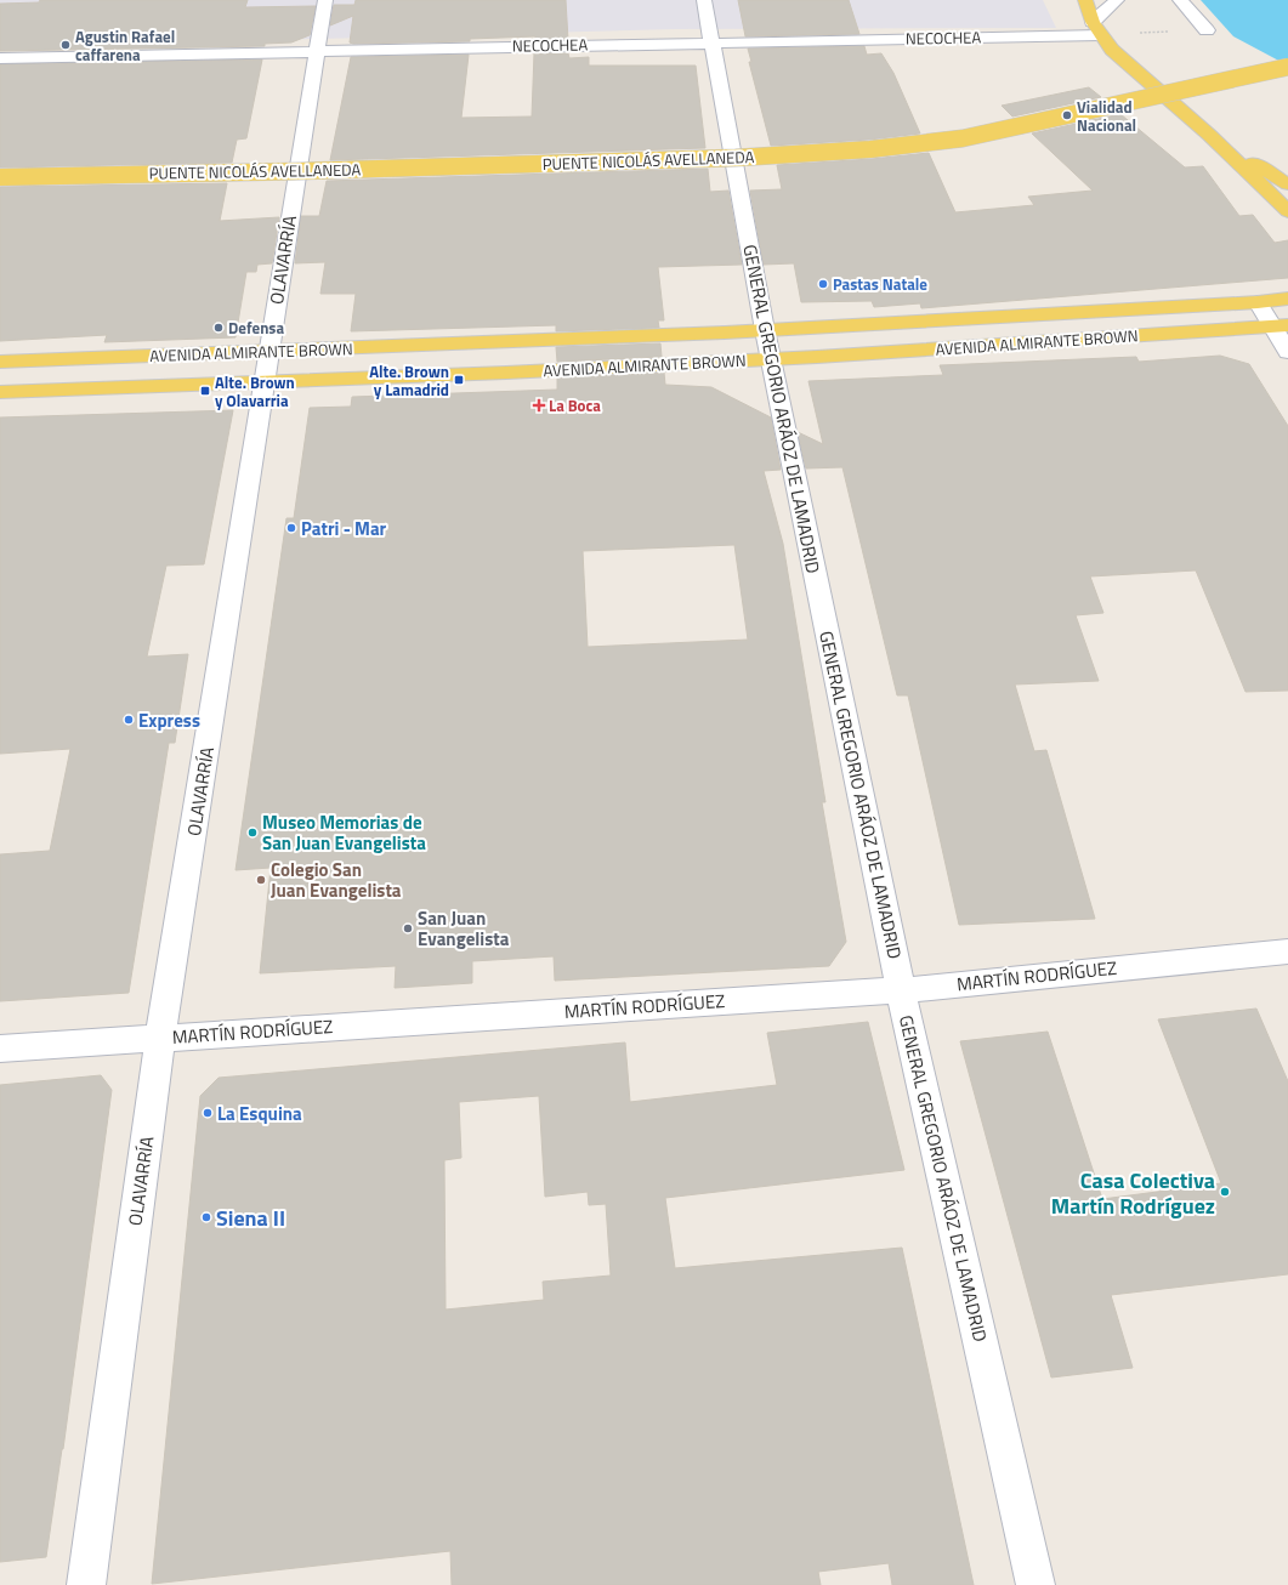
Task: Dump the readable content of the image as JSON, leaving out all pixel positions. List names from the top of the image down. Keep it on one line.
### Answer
{"streets":{"main road":["PUENTE NICOLÁS AVELLANEDA","AVENIDA ALMIRANTE BROWN"],"street":["NECOCHEA","OLAVARRÍA","GENERAL GREGORIO ARÁOZ DE LAMADRID","MARTÍN RODRÍGUEZ"]},"crossings":[["NECOCHEA","OLAVARRÍA"],["NECOCHEA","GENERAL GREGORIO ARÁOZ DE LAMADRID"],["OLAVARRÍA","AVENIDA ALMIRANTE BROWN"],["OLAVARRÍA","MARTÍN RODRÍGUEZ"],["AVENIDA ALMIRANTE BROWN","GENERAL GREGORIO ARÁOZ DE LAMADRID"],["GENERAL GREGORIO ARÁOZ DE LAMADRID","MARTÍN RODRÍGUEZ"]],"places":{"other":["Agustin Rafael caffarena","Vialidad Nacional","Pastas Natale","Defensa","Patri - Mar","Express","Museo Memorias de San Juan Evangelista","Colegio San Juan Evangelista","San Juan Evangelista","La Esquina","Casa Colectiva Martín Rodríguez","Siena II"],"transit":["Alte. Brown y Lamadrid","Alte. Brown y Olavarria"],"health":["La Boca"]}}
